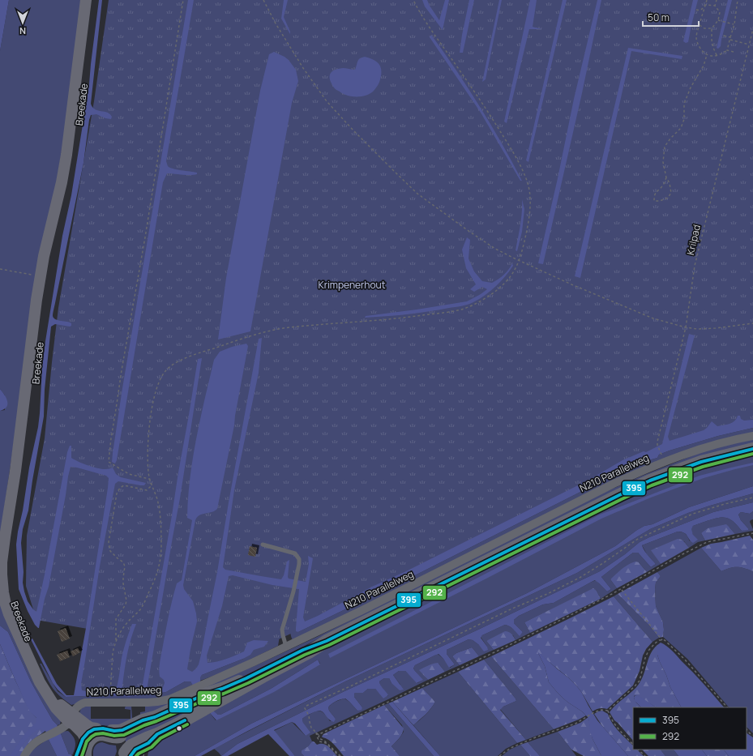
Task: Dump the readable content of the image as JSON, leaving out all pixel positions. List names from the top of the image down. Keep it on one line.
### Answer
{"streets":{"main road":["Breekade"],"street":["N210 Parallelweg"],"path":["Krilpad"]},"crossings":[["Breekade","N210 Parallelweg"]],"parks":["Krimpenerhout"],"lines":["transit line 395","transit line 292"],"legend":["395","292"],"scale_bar":"50 m","north":"bottom"}
